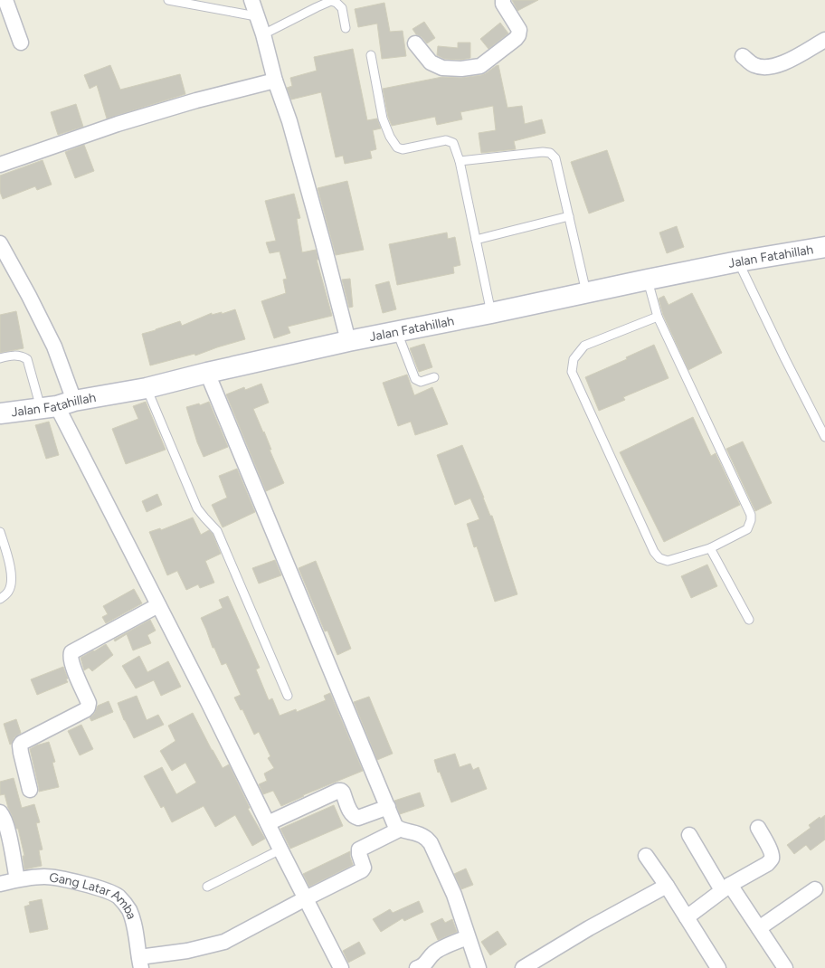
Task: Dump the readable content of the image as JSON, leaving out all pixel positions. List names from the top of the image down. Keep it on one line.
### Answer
{"streets":{"street":["Jalan Fatahillah","Gang Latar Amba"]}}
